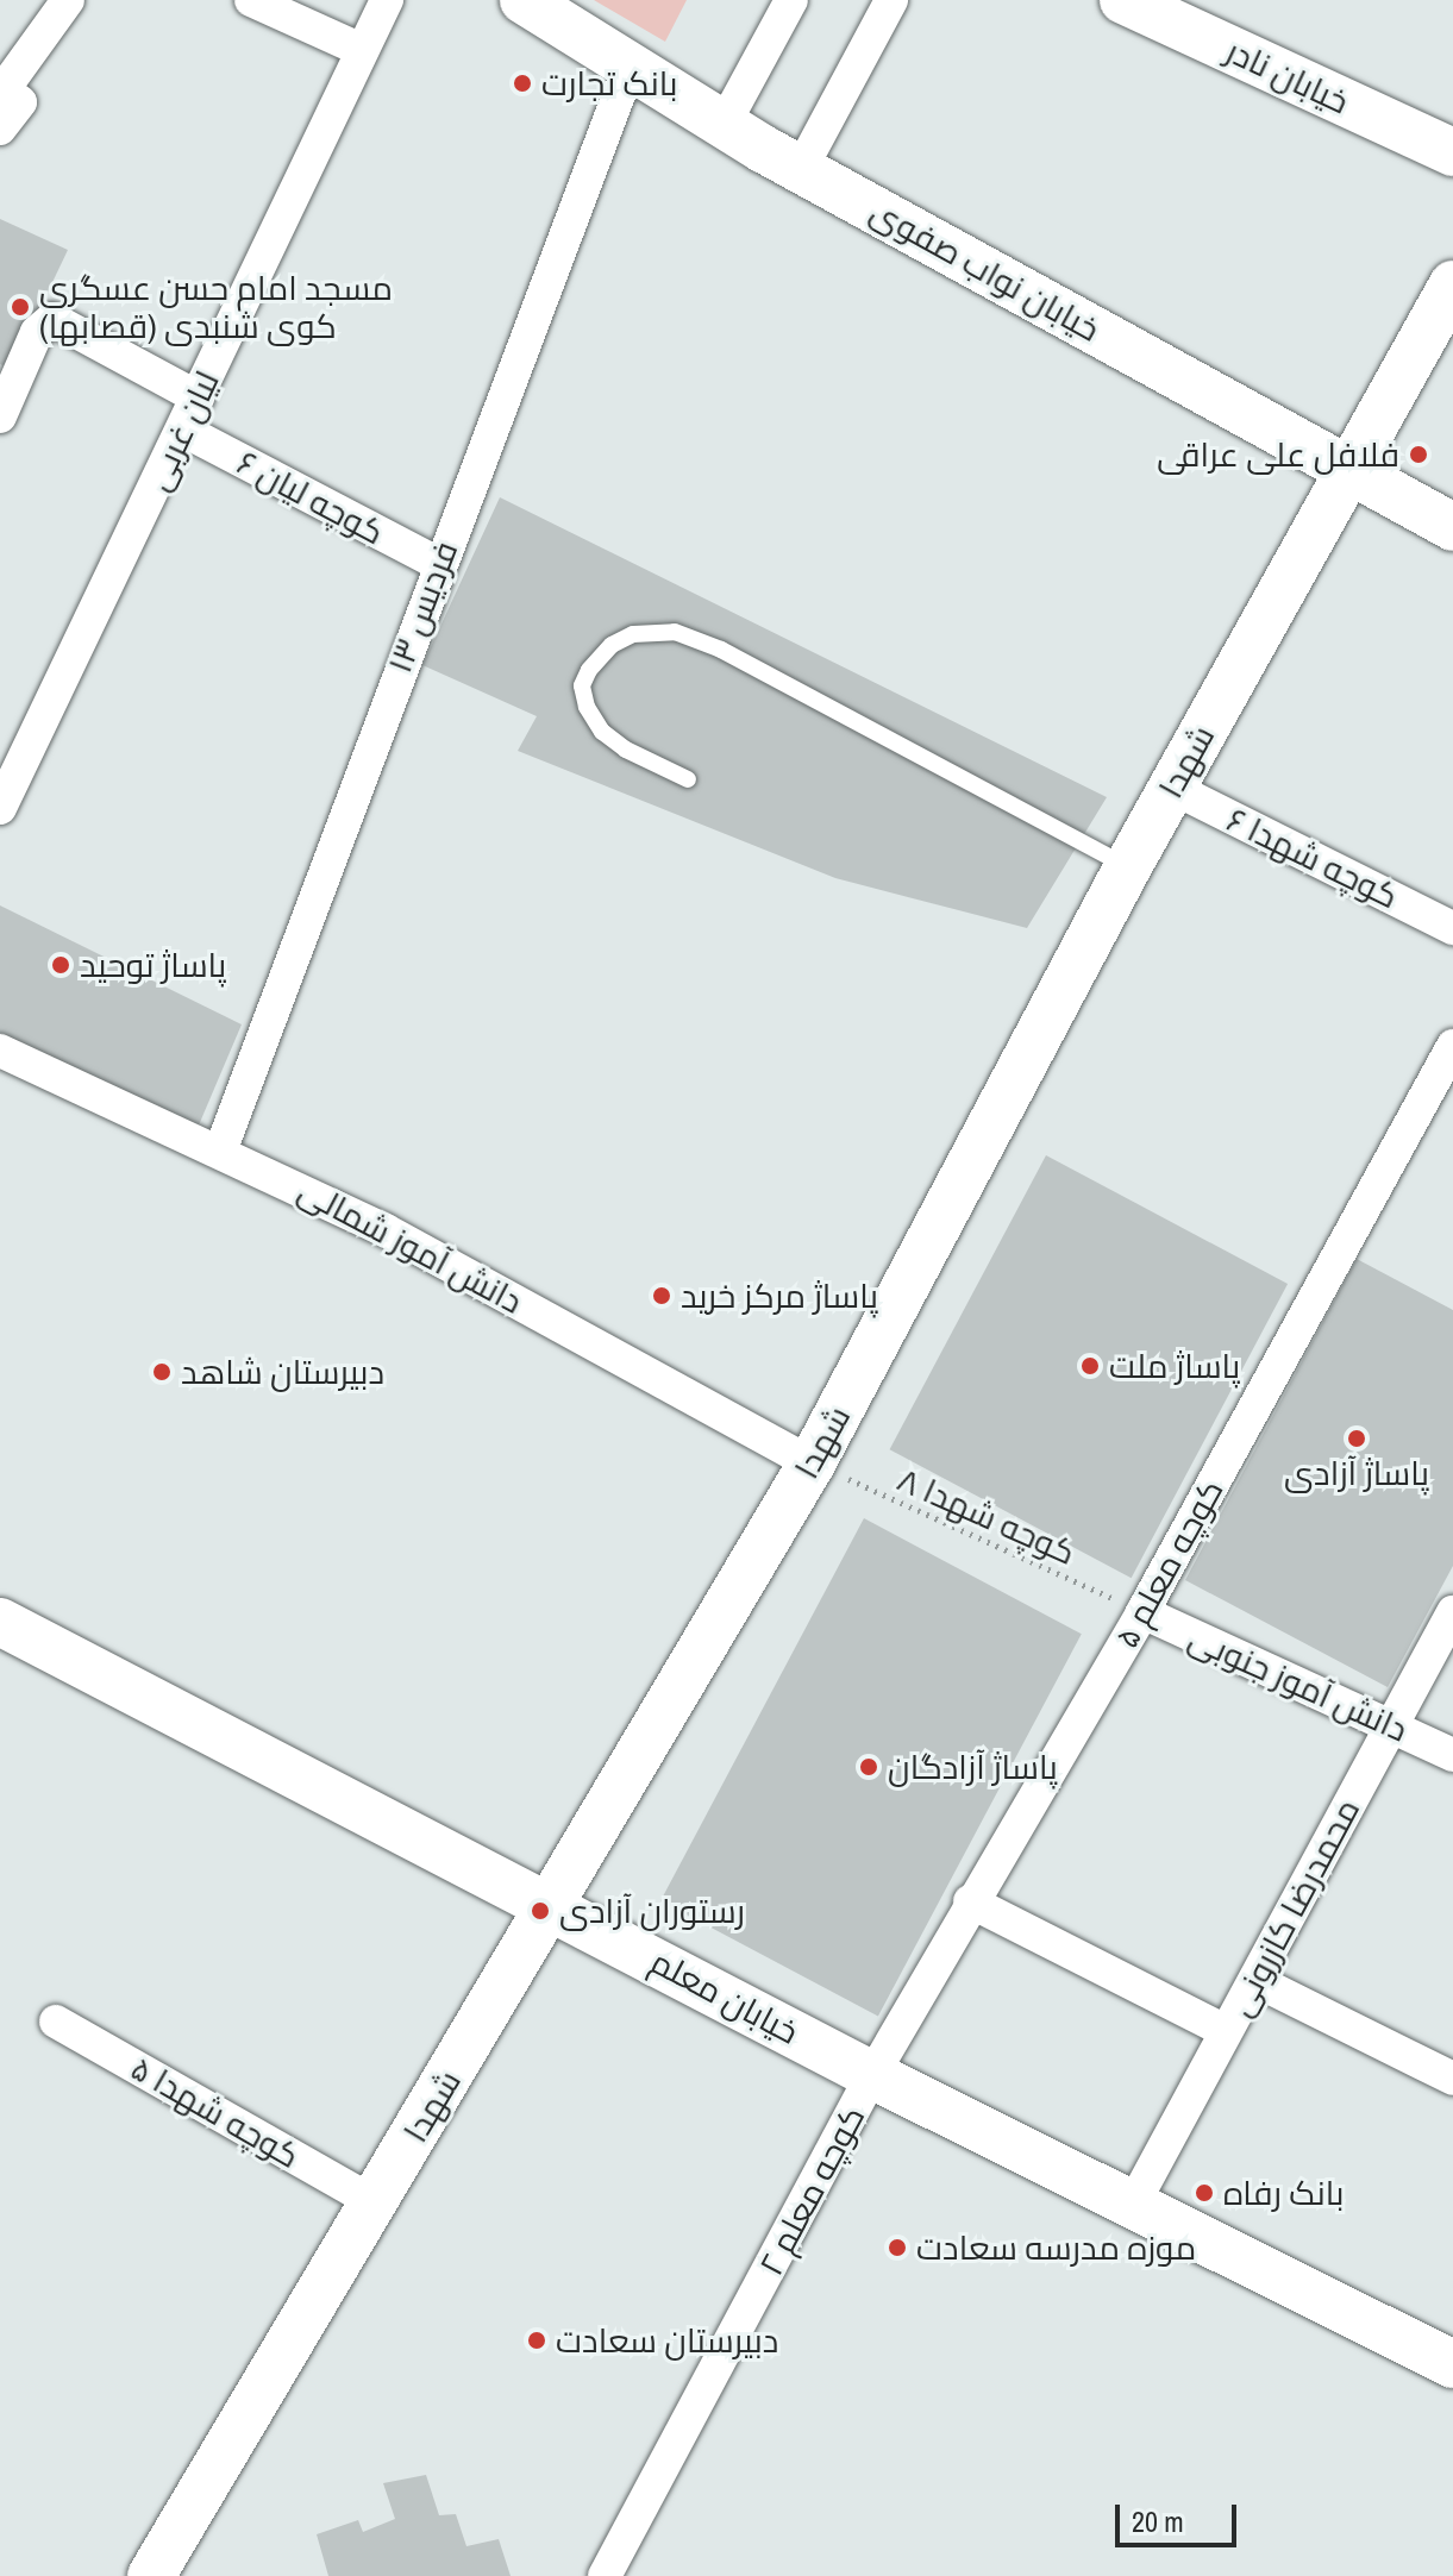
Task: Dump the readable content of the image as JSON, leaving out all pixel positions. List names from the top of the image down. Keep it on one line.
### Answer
{"streets":{"street":["خیابان نادر","خیابان نواب صفوی","لیان غربی","کوچه لیان ۶","فردیس ۱۳","شهدا","کوچه شهدا ۶","دانش آموز شمالی","کوچه معلم ۵","دانش آموز جنوبی","محمدرضا کازرونی","خیابان معلم","کوچه شهدا ۵","کوچه معلم ۲"],"path":["کوچه شهدا ۸"]},"crossings":[["خیابان نواب صفوی","فردیس ۱۳"],["خیابان نواب صفوی","شهدا"],["لیان غربی","کوچه لیان ۶"],["کوچه لیان ۶","فردیس ۱۳"],["فردیس ۱۳","دانش آموز شمالی"],["شهدا","کوچه شهدا ۶"],["شهدا","دانش آموز شمالی"],["شهدا","کوچه شهدا ۸"],["شهدا","خیابان معلم"],["شهدا","کوچه شهدا ۵"],["دانش آموز شمالی","کوچه شهدا ۸"],["کوچه شهدا ۸","کوچه معلم ۵"],["کوچه شهدا ۸","دانش آموز جنوبی"],["کوچه معلم ۵","دانش آموز جنوبی"],["کوچه معلم ۵","خیابان معلم"],["کوچه معلم ۵","کوچه معلم ۲"],["دانش آموز جنوبی","محمدرضا کازرونی"],["محمدرضا کازرونی","خیابان معلم"],["خیابان معلم","کوچه معلم ۲"]],"places":["بانک تجارت","مسجد امام حسن عسگری کوی شنبدی (قصابها)","فلافل علی عراقی","پاساژ توحید","پاساژ مرکز خرید","پاساژ ملت","دبیرستان شاهد","پاساژ آزادی","پاساژ آزادگان","رستوران آزادی","بانک رفاه","موزه مدرسه سعادت","دبیرستان سعادت"],"scale_bar":"20 m"}
